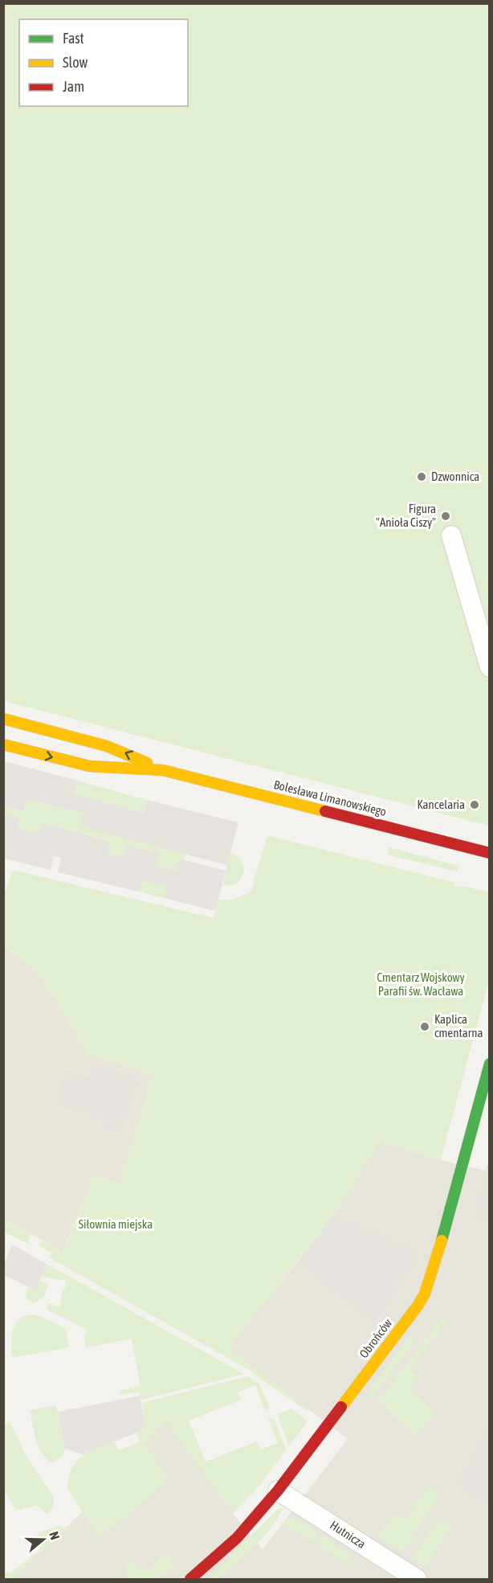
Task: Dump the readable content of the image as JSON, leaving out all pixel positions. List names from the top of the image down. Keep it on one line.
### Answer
{"streets":{"street":["Bolesława Limanowskiego","Obrońców","Hutnicza"]},"crossings":[["Obrońców","Hutnicza"]],"parks":["Cmentarz Wojskowy Parafii św. Wacława","Siłownia miejska"],"places":["Dzwonnica","Figura \"Anioła Ciszy\"","Kancelaria","Kaplica cmentarna"],"legend":["Fast","Slow","Jam"],"north":"right"}
